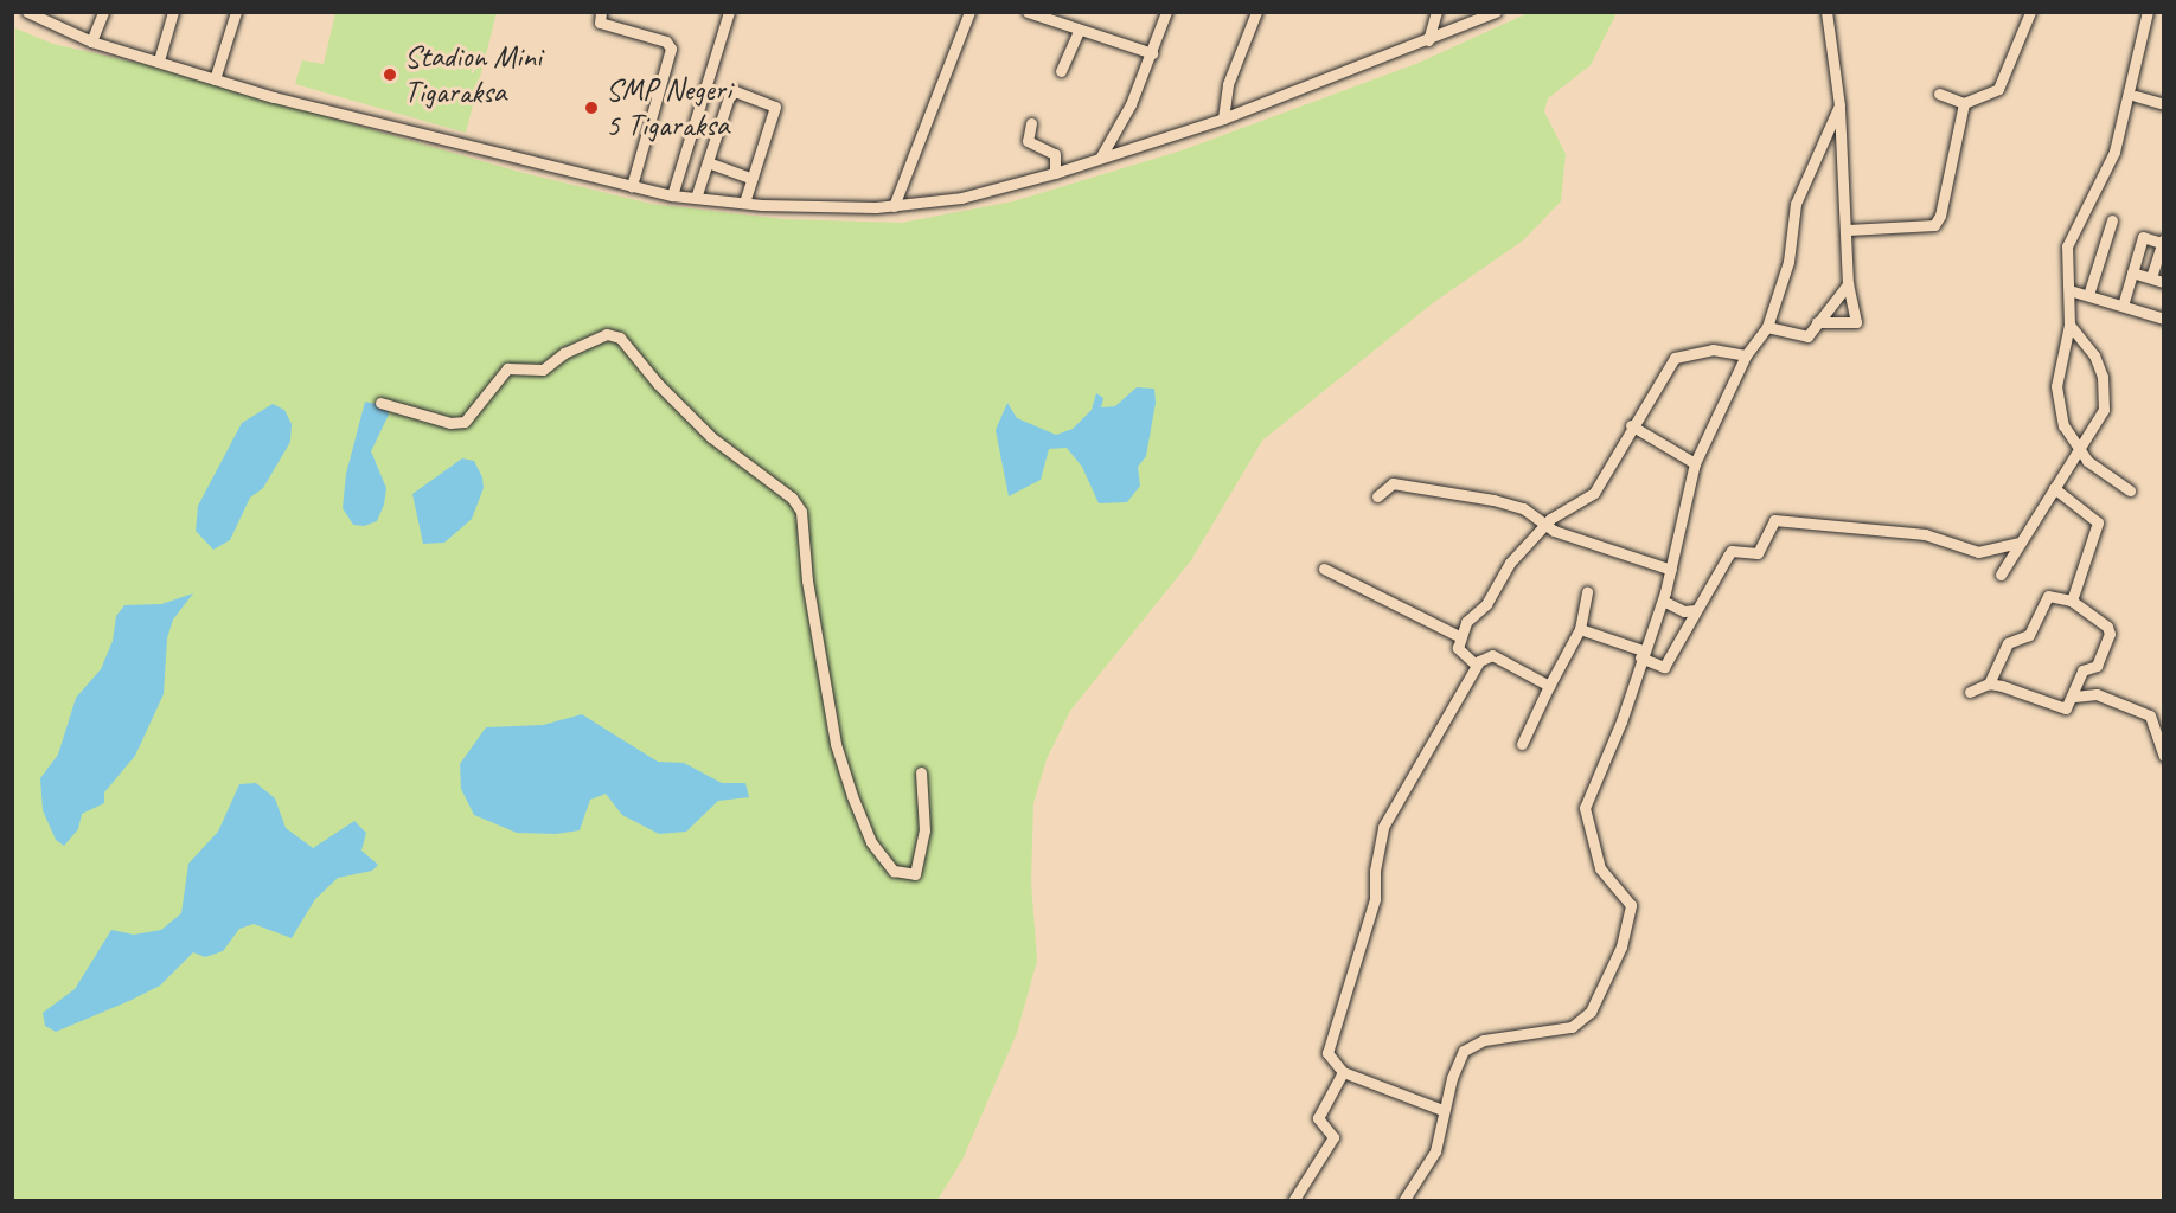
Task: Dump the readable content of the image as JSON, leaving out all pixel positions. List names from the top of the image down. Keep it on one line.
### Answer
{"places":["Stadion Mini Tigaraksa","SMP Negeri 5 Tigaraksa"]}
